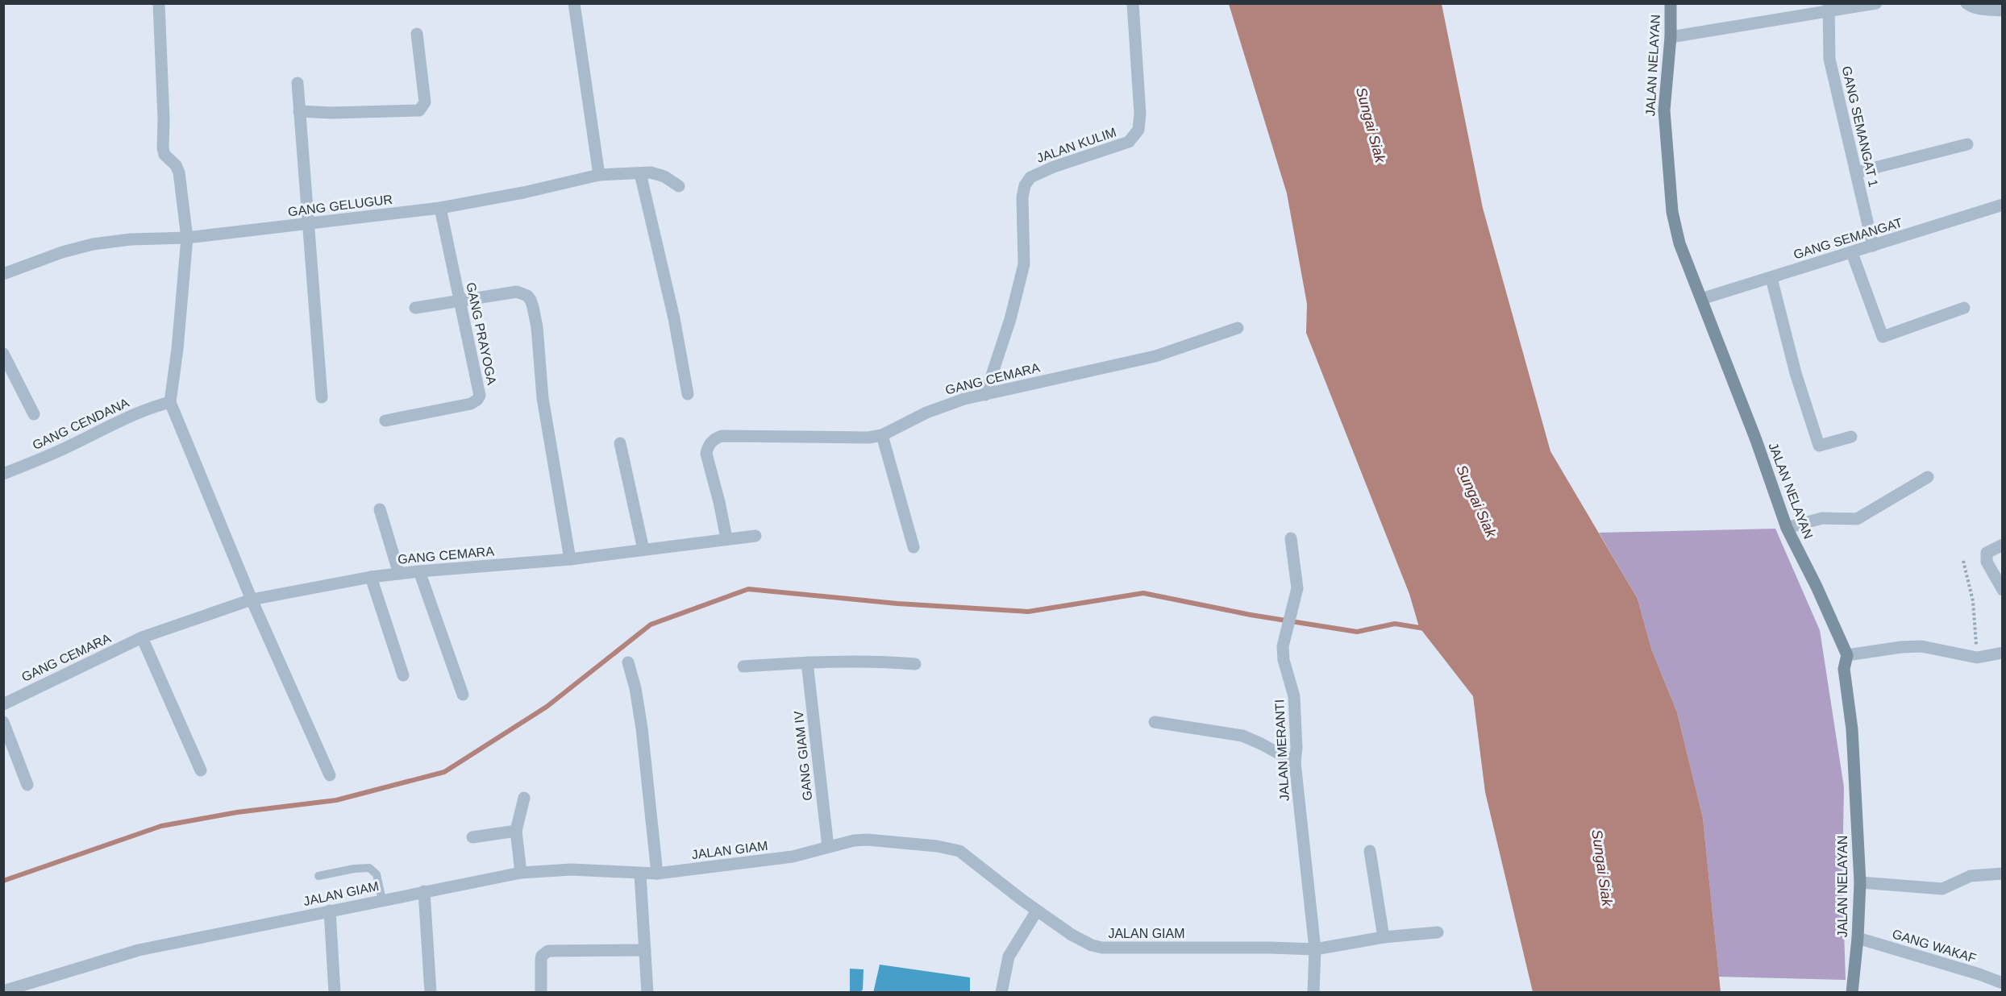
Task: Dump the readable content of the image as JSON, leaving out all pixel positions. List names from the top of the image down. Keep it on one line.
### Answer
{"streets":{"main road":["JALAN NELAYAN"],"street":["GANG SEMANGAT 1","JALAN KULIM","GANG GELUGUR","GANG SEMANGAT","GANG PRAYOGA","GANG CEMARA","GANG CENDANA","JALAN MERANTI","GANG GIAM IV","JALAN GIAM","GANG WAKAF"]},"crossings":[["JALAN NELAYAN","GANG SEMANGAT"],["JALAN NELAYAN","GANG WAKAF"],["GANG SEMANGAT 1","GANG SEMANGAT"],["JALAN KULIM","GANG CEMARA"],["GANG GELUGUR","GANG PRAYOGA"],["JALAN MERANTI","JALAN GIAM"],["GANG GIAM IV","JALAN GIAM"]],"water":["Sungai Siak"]}
